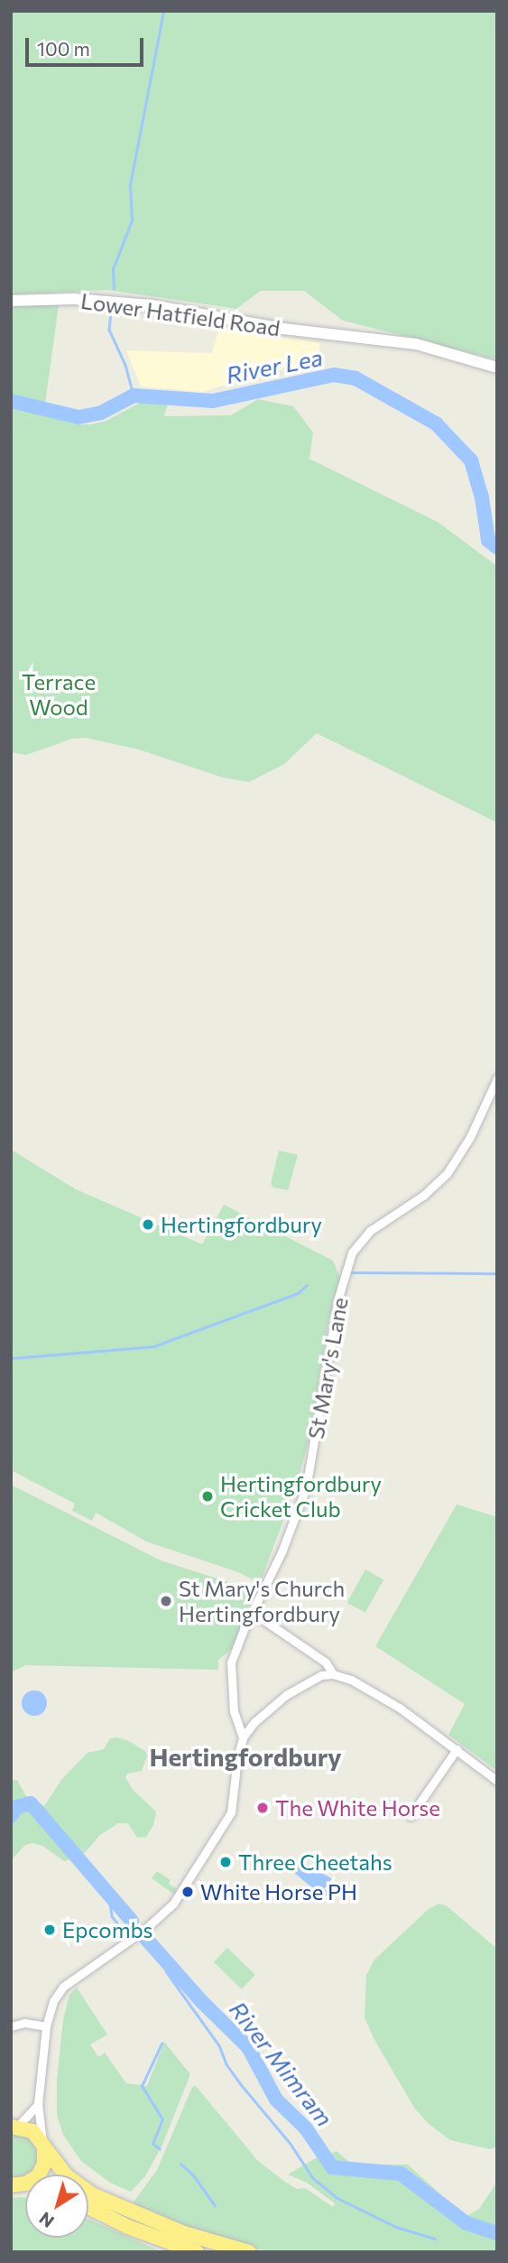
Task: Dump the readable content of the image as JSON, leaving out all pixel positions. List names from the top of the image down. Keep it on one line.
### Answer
{"streets":{"main road":["Lower Hatfield Road"],"street":["St Mary's Lane"]},"districts":["Hertingfordbury"],"water":["River Lea","River Mimram"],"parks":["Terrace Wood"],"places":["Hertingfordbury","Hertingfordbury Cricket Club","St Mary's Church Hertingfordbury","The White Horse","Three Cheetahs","White Horse PH","Epcombs"],"scale_bar":"100 m","north":"bottom left"}
